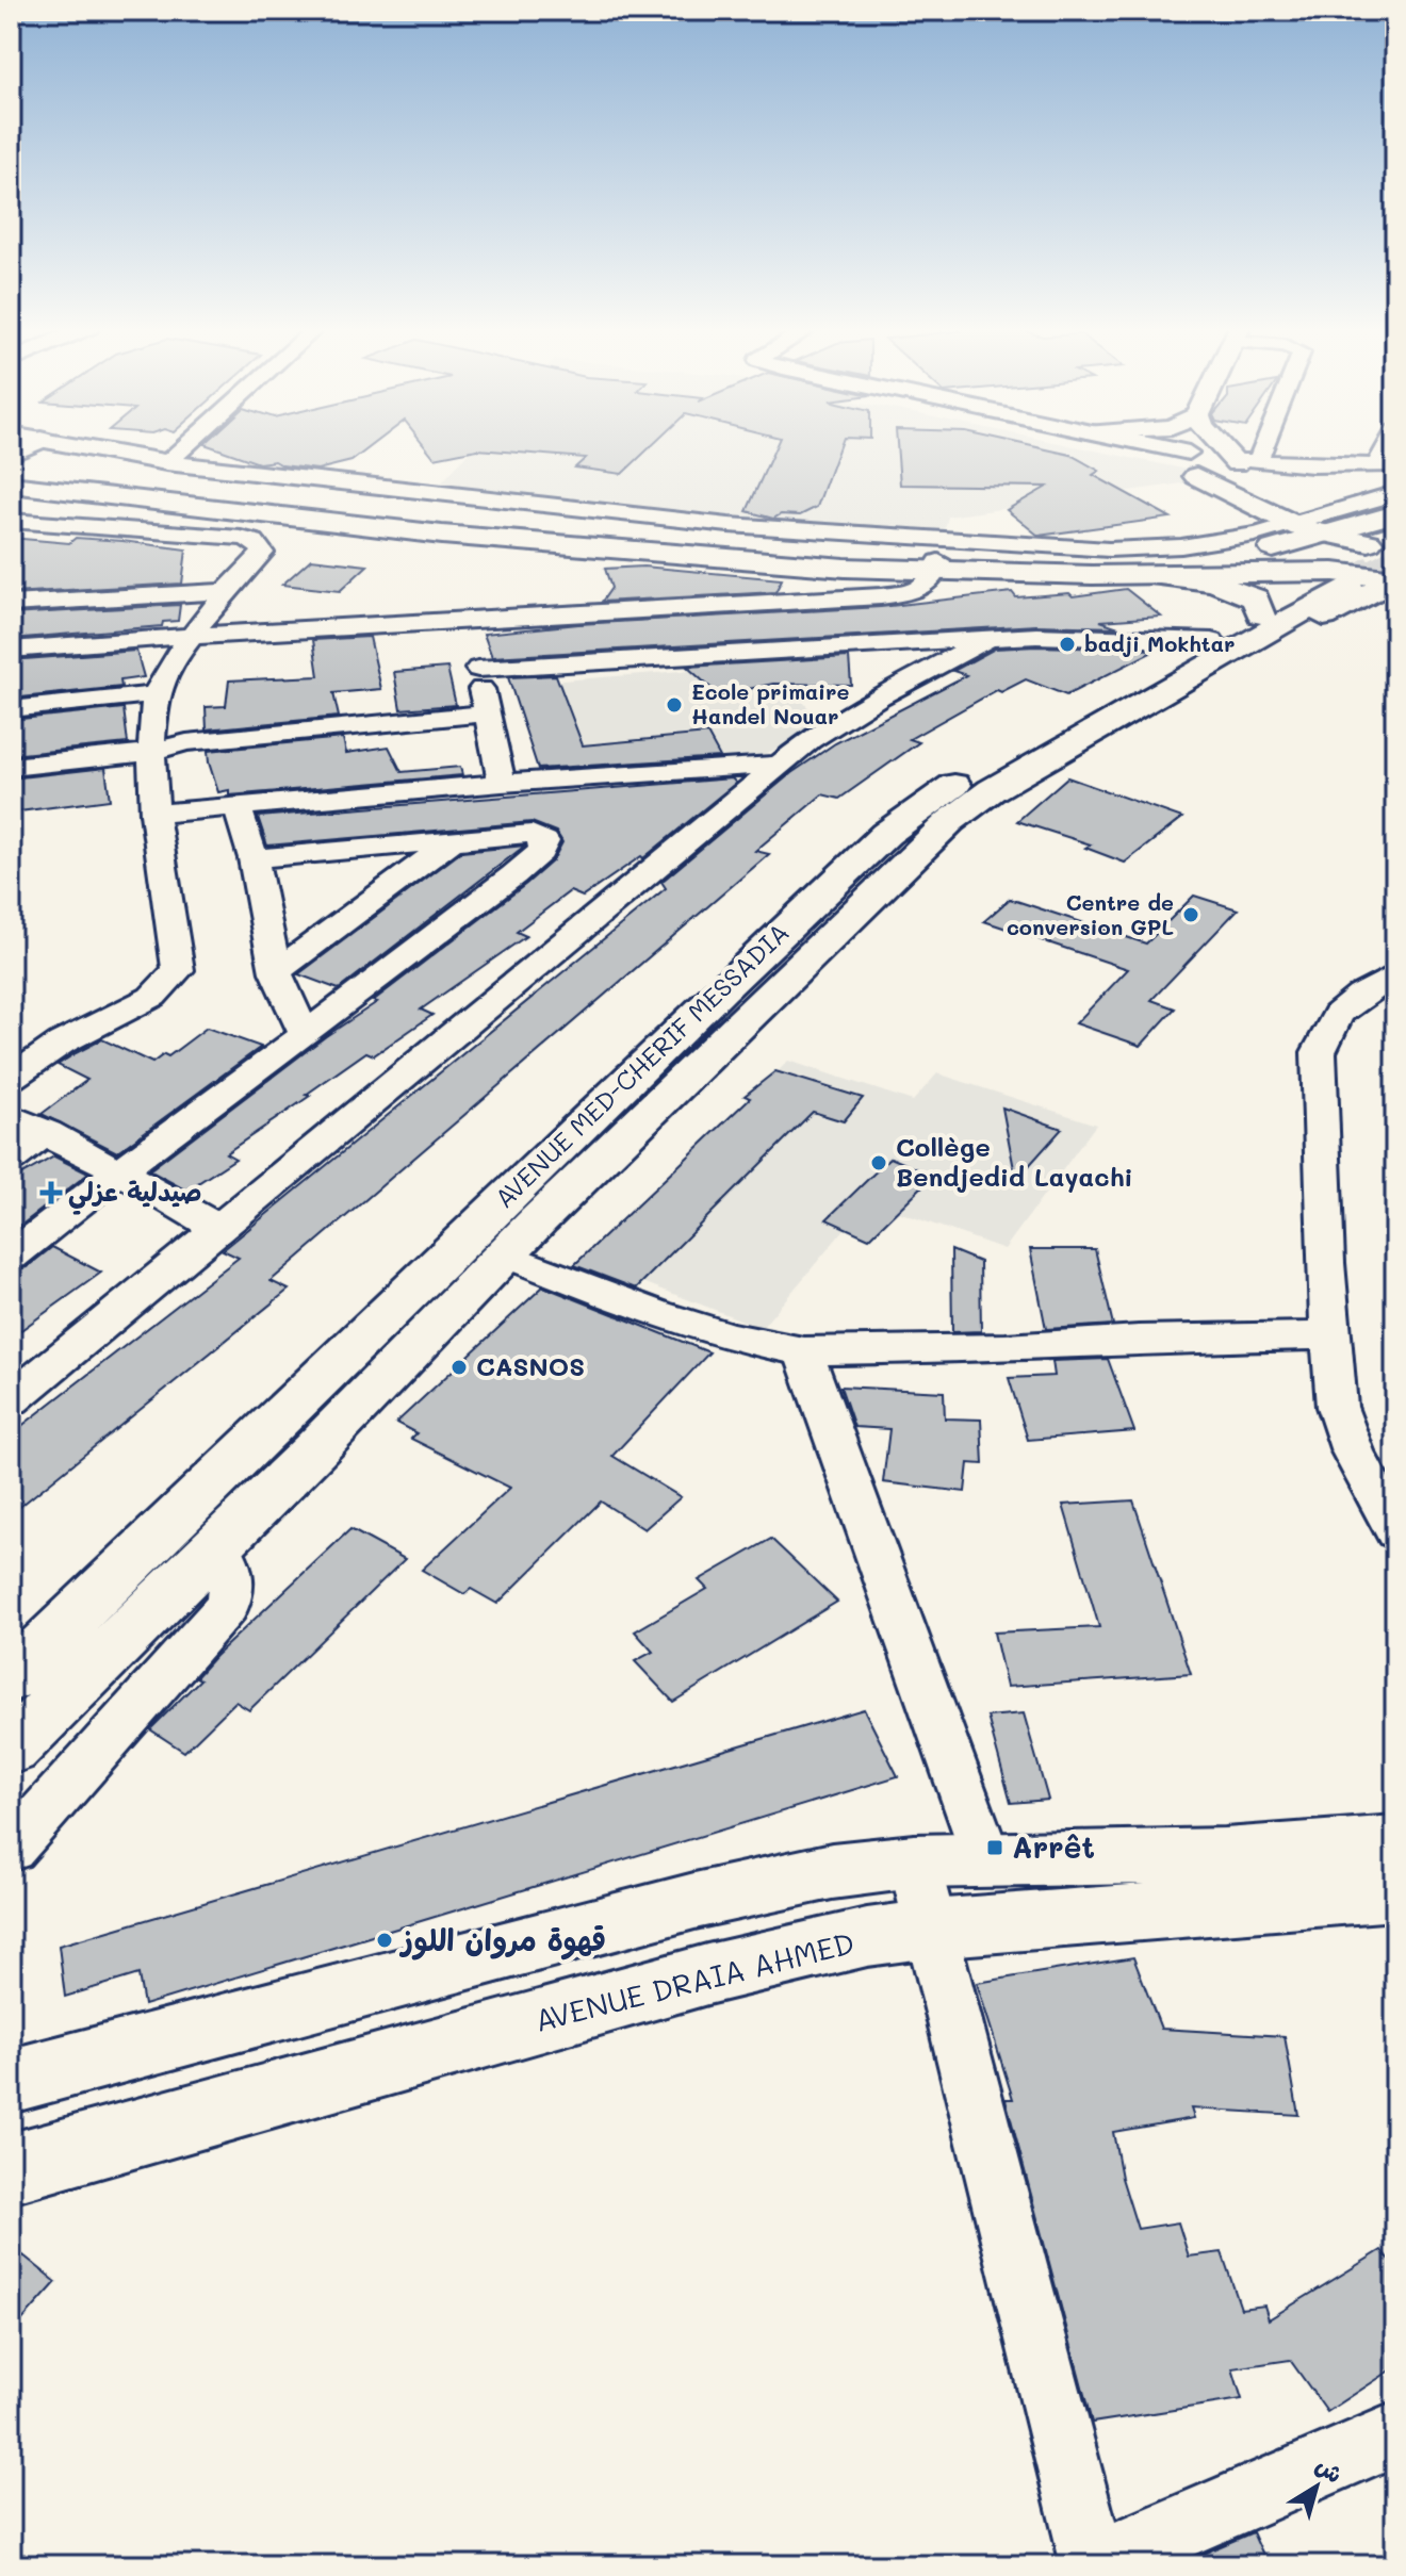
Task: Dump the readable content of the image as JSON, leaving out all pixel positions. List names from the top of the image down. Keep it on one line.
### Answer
{"streets":{"main road":["AVENUE MED-CHERIF MESSADIA","AVENUE DRAIA AHMED"]},"places":{"other":["badji Mokhtar","Ecole primaire Handel Nouar","Centre de conversion GPL","Collège Bendjedid Layachi","CASNOS","قهوة مروان اللوز"],"health":["صيدلية عزلي"],"transit":["Arrêt"]},"north":"top right"}
